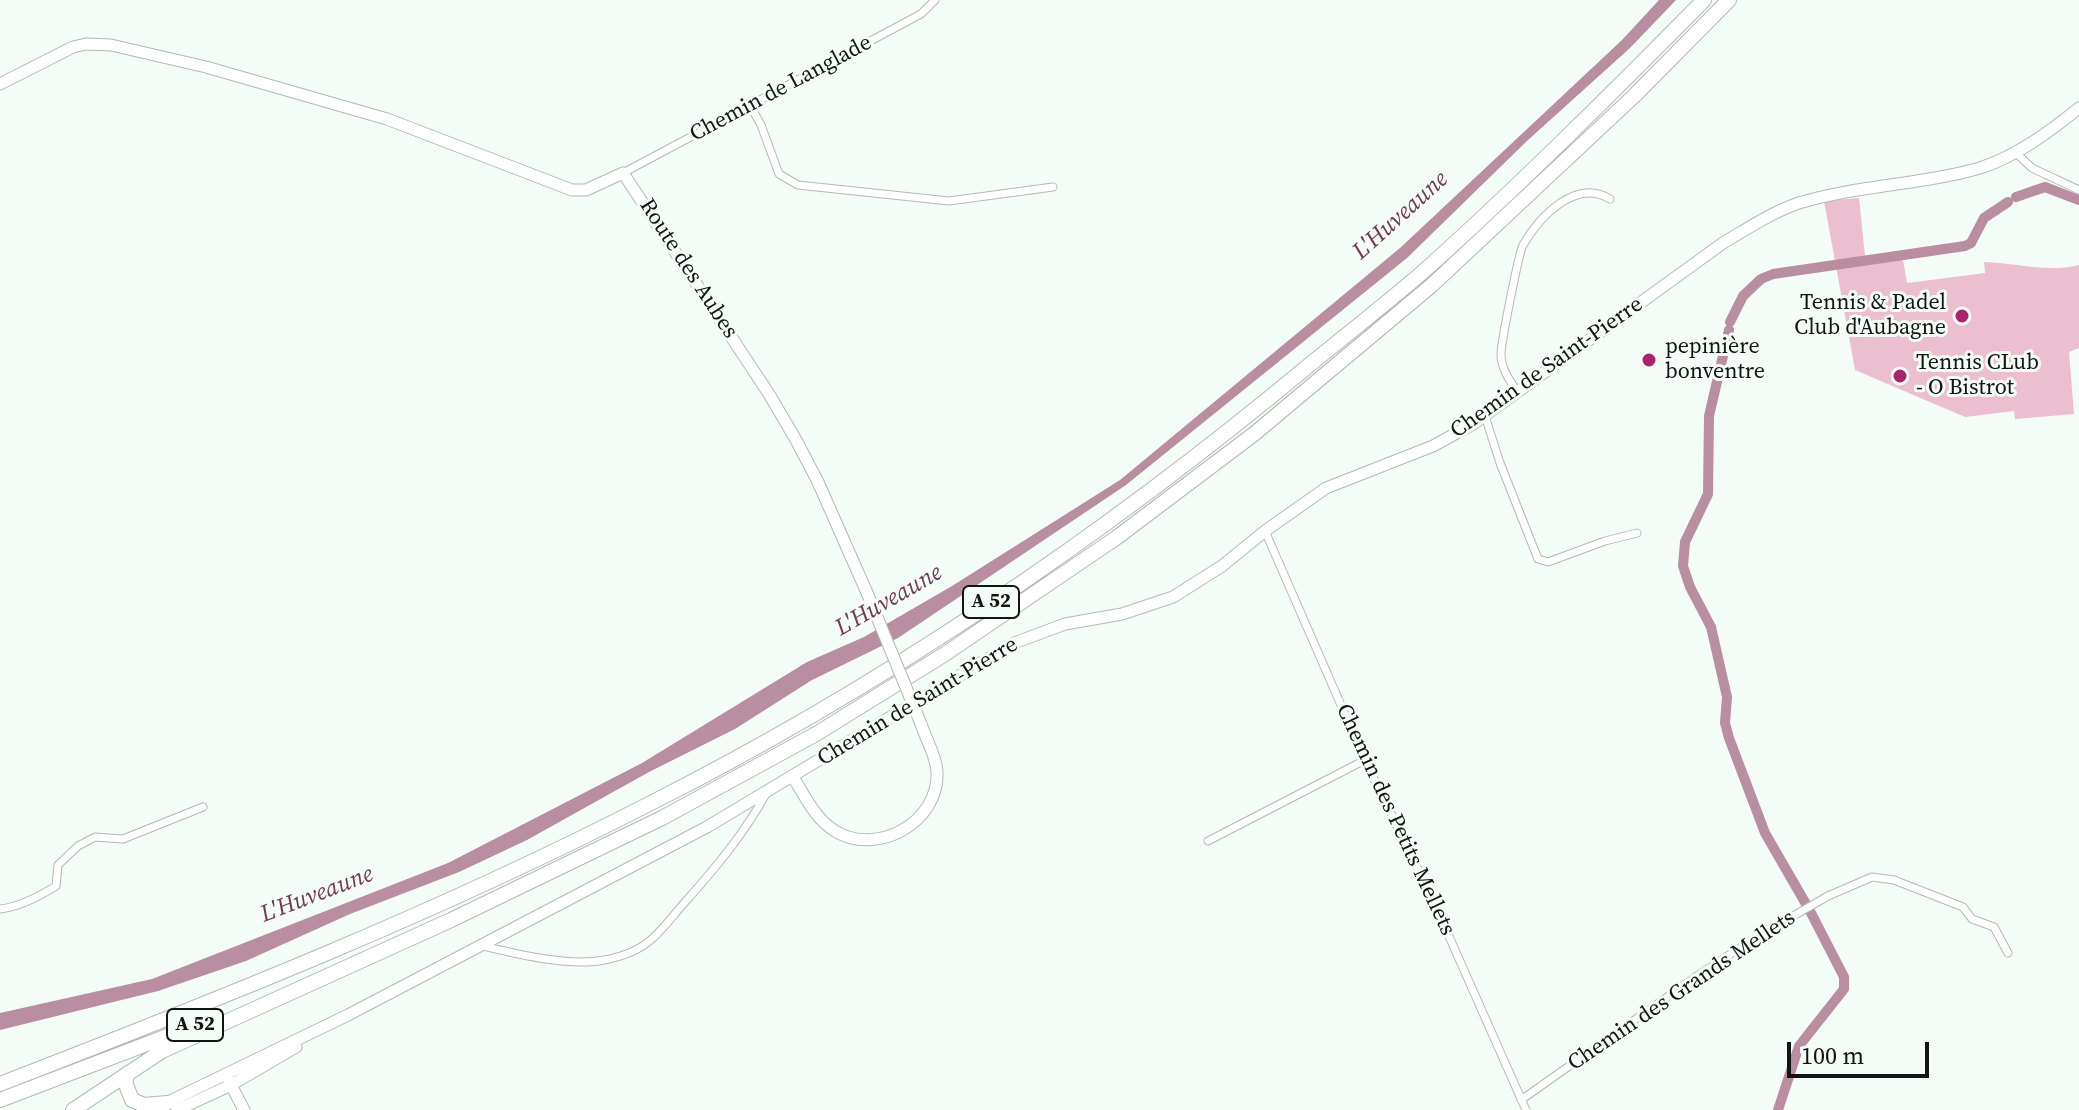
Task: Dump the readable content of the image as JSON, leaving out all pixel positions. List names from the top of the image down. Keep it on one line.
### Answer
{"streets":{"highway":["A 52"],"main road":["Route des Aubes","Chemin de Saint-Pierre"],"street":["Chemin de Langlade","Chemin des Petits Mellets","Chemin des Grands Mellets"]},"crossings":[["Chemin de Langlade","Route des Aubes"],["Route des Aubes","Chemin de Saint-Pierre"],["Chemin de Saint-Pierre","Chemin des Petits Mellets"],["Chemin des Petits Mellets","Chemin des Grands Mellets"]],"water":["L'Huveaune"],"places":["Tennis & Padel Club d'Aubagne","pepinière bonventre","Tennis CLub - O Bistrot"],"scale_bar":"100 m"}
